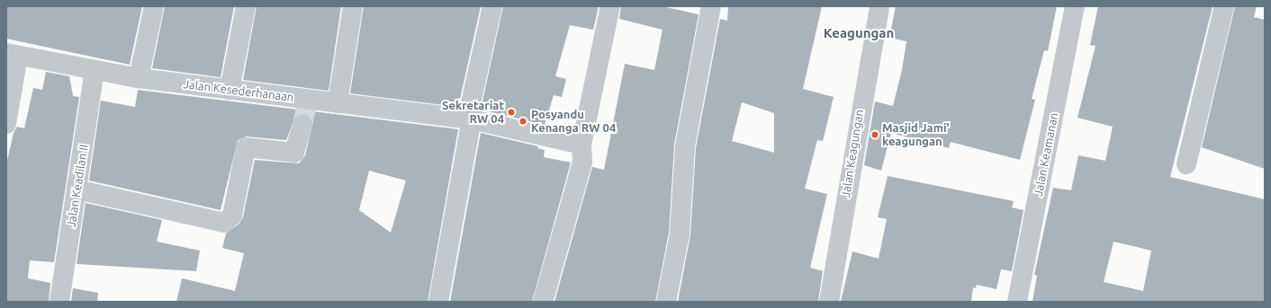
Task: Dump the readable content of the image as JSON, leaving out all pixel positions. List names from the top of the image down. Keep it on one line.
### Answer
{"streets":{"street":["Jalan Kesederhanaan","Jalan Keagungan","Jalan Keamanan","Jalan Keadilan II"]},"crossings":[["Jalan Kesederhanaan","Jalan Keadilan II"]],"districts":["Keagungan"],"places":["Sekretariat RW 04","Posyandu Kenanga RW 04","Masjid Jami' keagungan"]}
